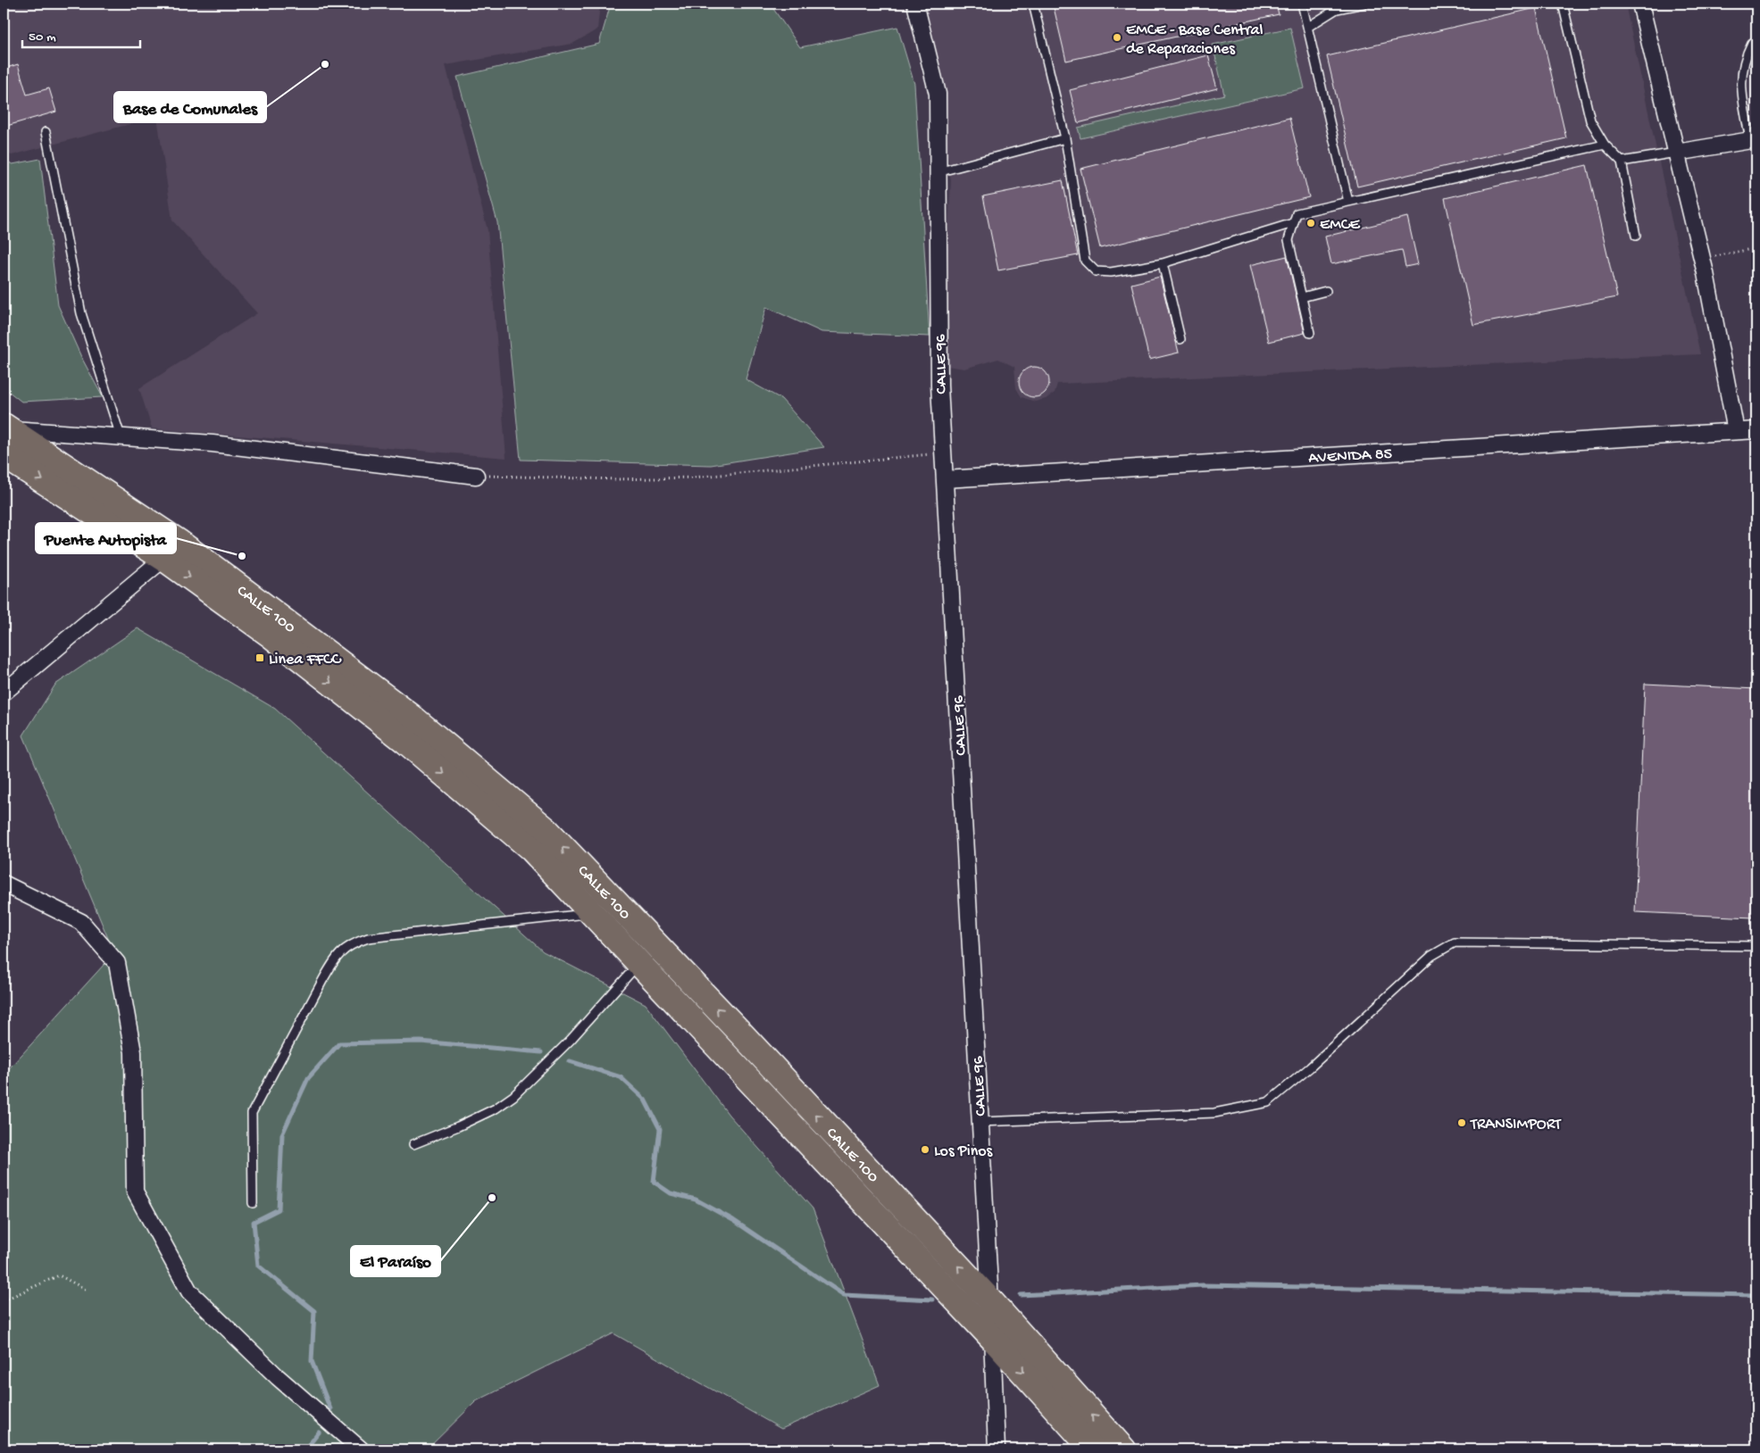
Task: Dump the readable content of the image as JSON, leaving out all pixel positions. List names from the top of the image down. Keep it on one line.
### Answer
{"streets":{"highway":["CALLE 100"],"street":["CALLE 96","AVENIDA 85"]},"crossings":[["CALLE 96","AVENIDA 85"],["CALLE 96","CALLE 100"]],"places":{"other":["EMCE - Base Central de Reparaciones","Base de Comunales","EMCE","Puente Autopista","TRANSIMPORT","Los Pinos","El Paraíso"],"transit":["Linea FFCC"]},"scale_bar":"50 m"}
